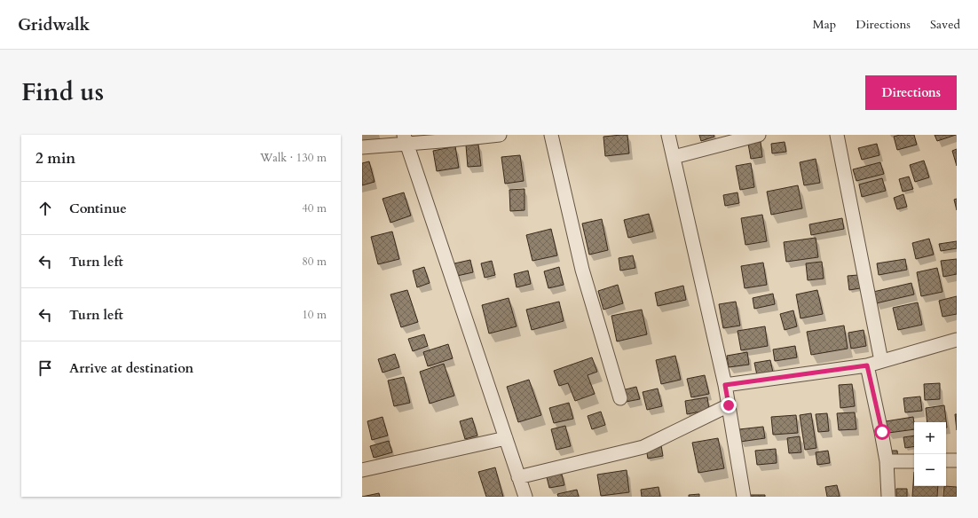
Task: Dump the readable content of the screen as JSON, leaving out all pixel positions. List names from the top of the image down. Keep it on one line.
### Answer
{"page":{"header":"Gridwalk","nav":["Map","Directions","Saved"],"title":"Find us","buttons":"Directions","heading":["2 min","Walk · 130 m"],"list":[["Continue","40 m"],["Turn left","80 m"],["Turn left","10 m"],"Arrive at destination"],"map_buttons":["+","−"]}}
